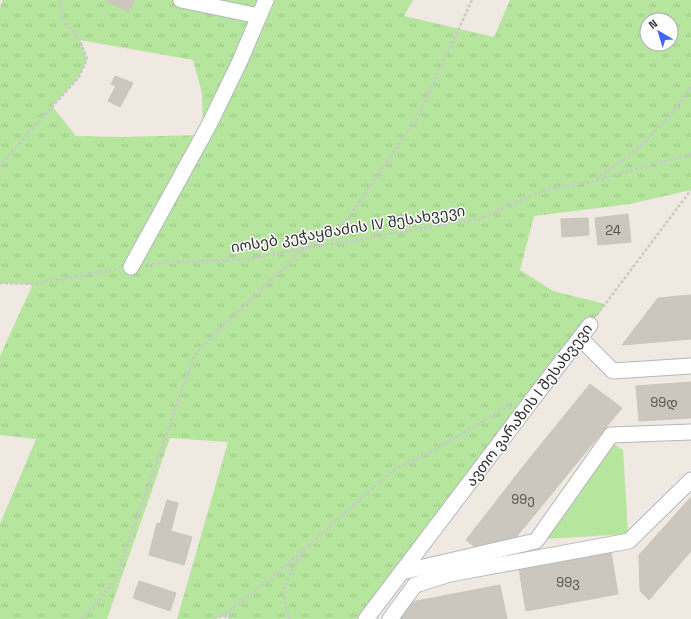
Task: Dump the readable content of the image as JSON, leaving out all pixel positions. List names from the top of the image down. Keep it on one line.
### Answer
{"streets":{"street":["ავთო ვარაზის I შესახვევი"],"path":["იოსებ კეჭაყმაძის IV შესახვევი"]},"house_numbers":["24","99დ","99ე","99ვ"],"north":"top left"}
